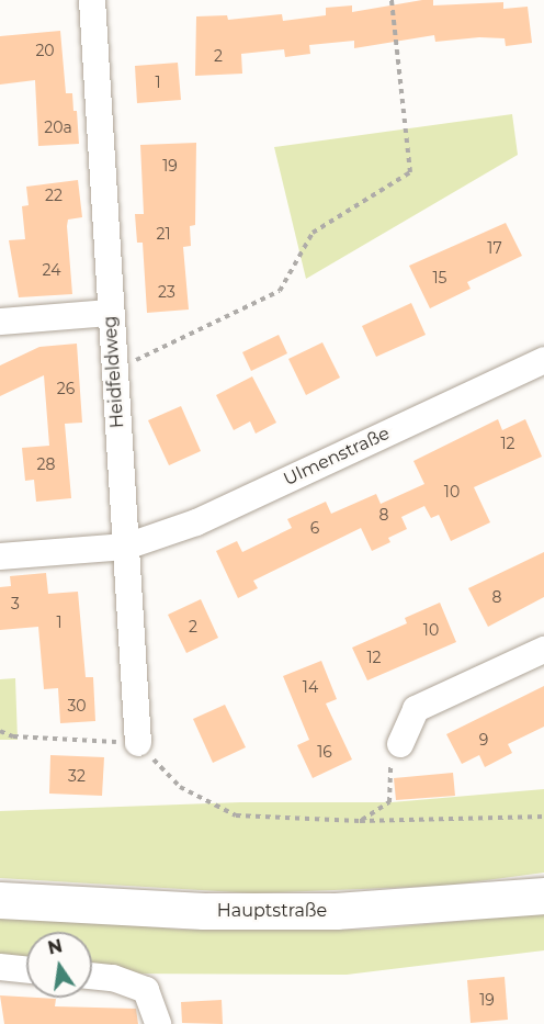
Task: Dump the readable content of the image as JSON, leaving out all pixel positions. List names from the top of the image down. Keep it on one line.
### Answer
{"streets":{"main road":["Hauptstraße"],"street":["Heidfeldweg","Ulmenstraße"]},"crossings":[["Heidfeldweg","Ulmenstraße"]],"house_numbers":["20","2","1","20a","19","22","21","17","24","15","23","26","12","28","10","8","6","8","3","1","2","10","12","14","30","9","16","32","19"],"north":"top"}
